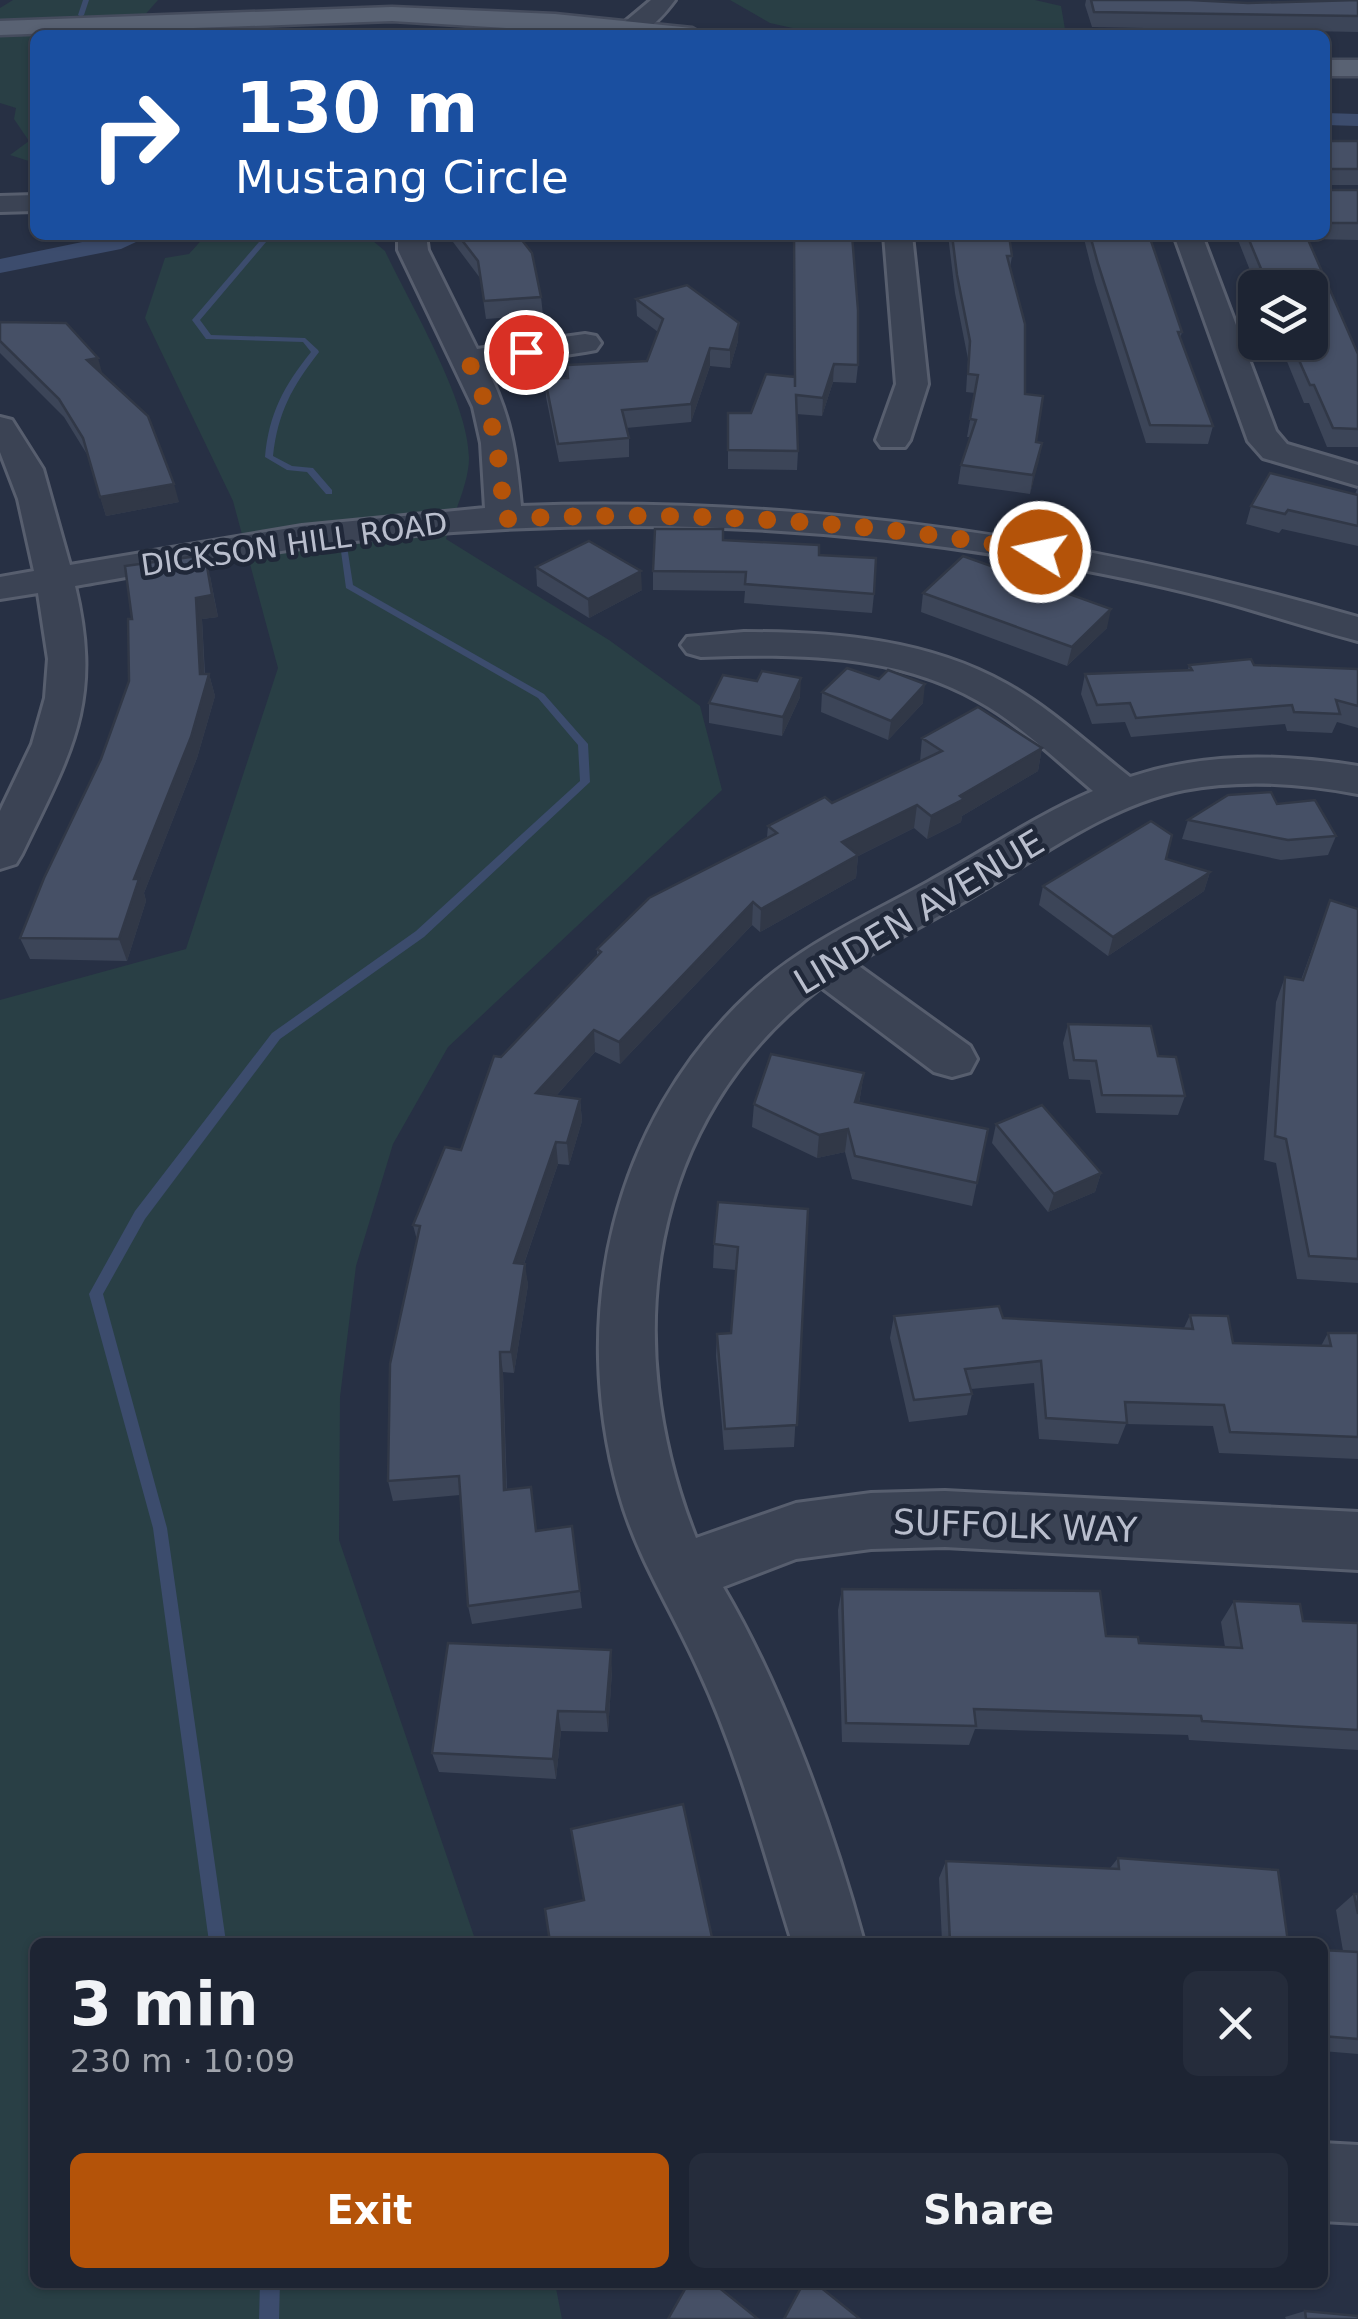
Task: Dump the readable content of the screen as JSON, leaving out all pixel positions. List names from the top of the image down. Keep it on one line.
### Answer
{"streets":{"street":["DICKSON HILL ROAD","LINDEN AVENUE","SUFFOLK WAY"]},"crossings":[["LINDEN AVENUE","SUFFOLK WAY"]],"page":{"turn":["130 m","Mustang Circle"],"heading":["3 min","230 m · 10:09"],"buttons":["Exit","Share"]}}
